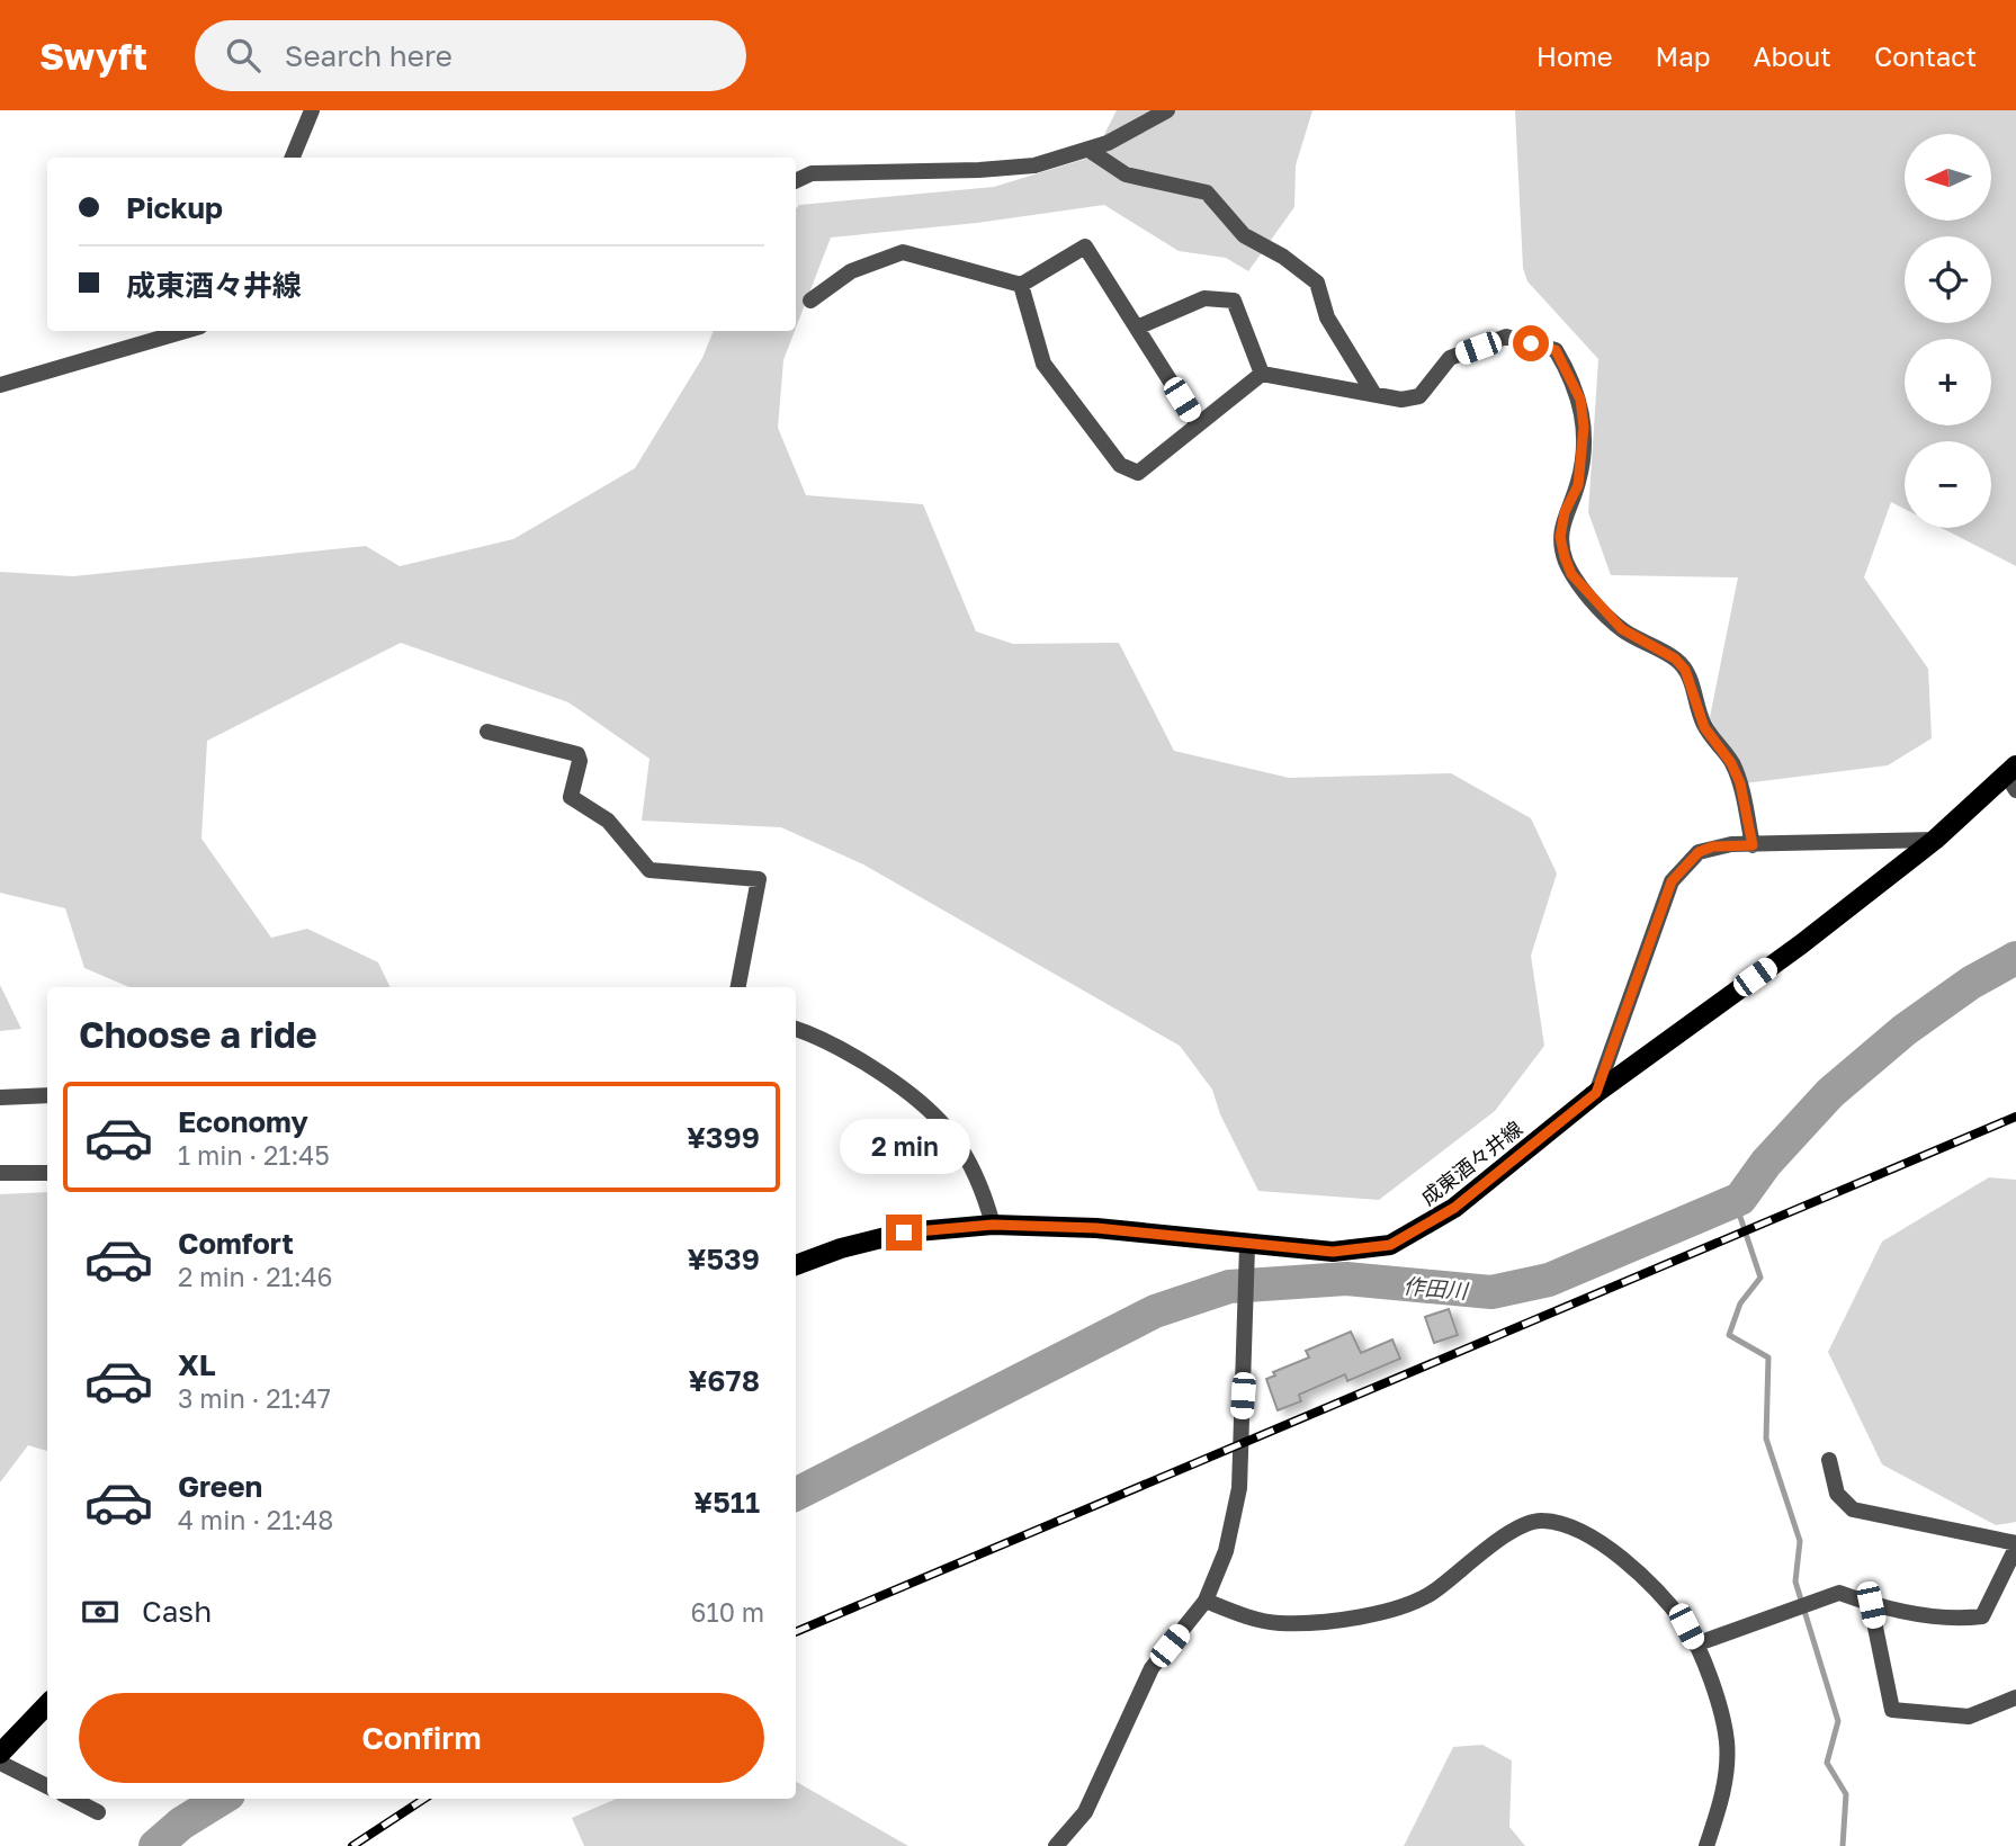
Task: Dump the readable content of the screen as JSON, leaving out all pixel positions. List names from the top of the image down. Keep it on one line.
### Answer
{"streets":{"main road":["成東酒々井線"]},"water":["作田川"],"north":"left","page":{"header":"Swyft","search":"Search here","nav":["Home","Map","About","Contact"],"map_buttons":["+","−"],"banner":["Pickup","成東酒々井線"],"heading":"Choose a ride","list":[{"name":"Economy","note":"1 min · 21:45","value":"¥399"},{"name":"Comfort","note":"2 min · 21:46","value":"¥539"},{"name":"XL","note":"3 min · 21:47","value":"¥678"},{"name":"Green","note":"4 min · 21:48","value":"¥511"}],"bubble":"2 min","pay":["Cash","610 m"],"buttons":"Confirm"}}
